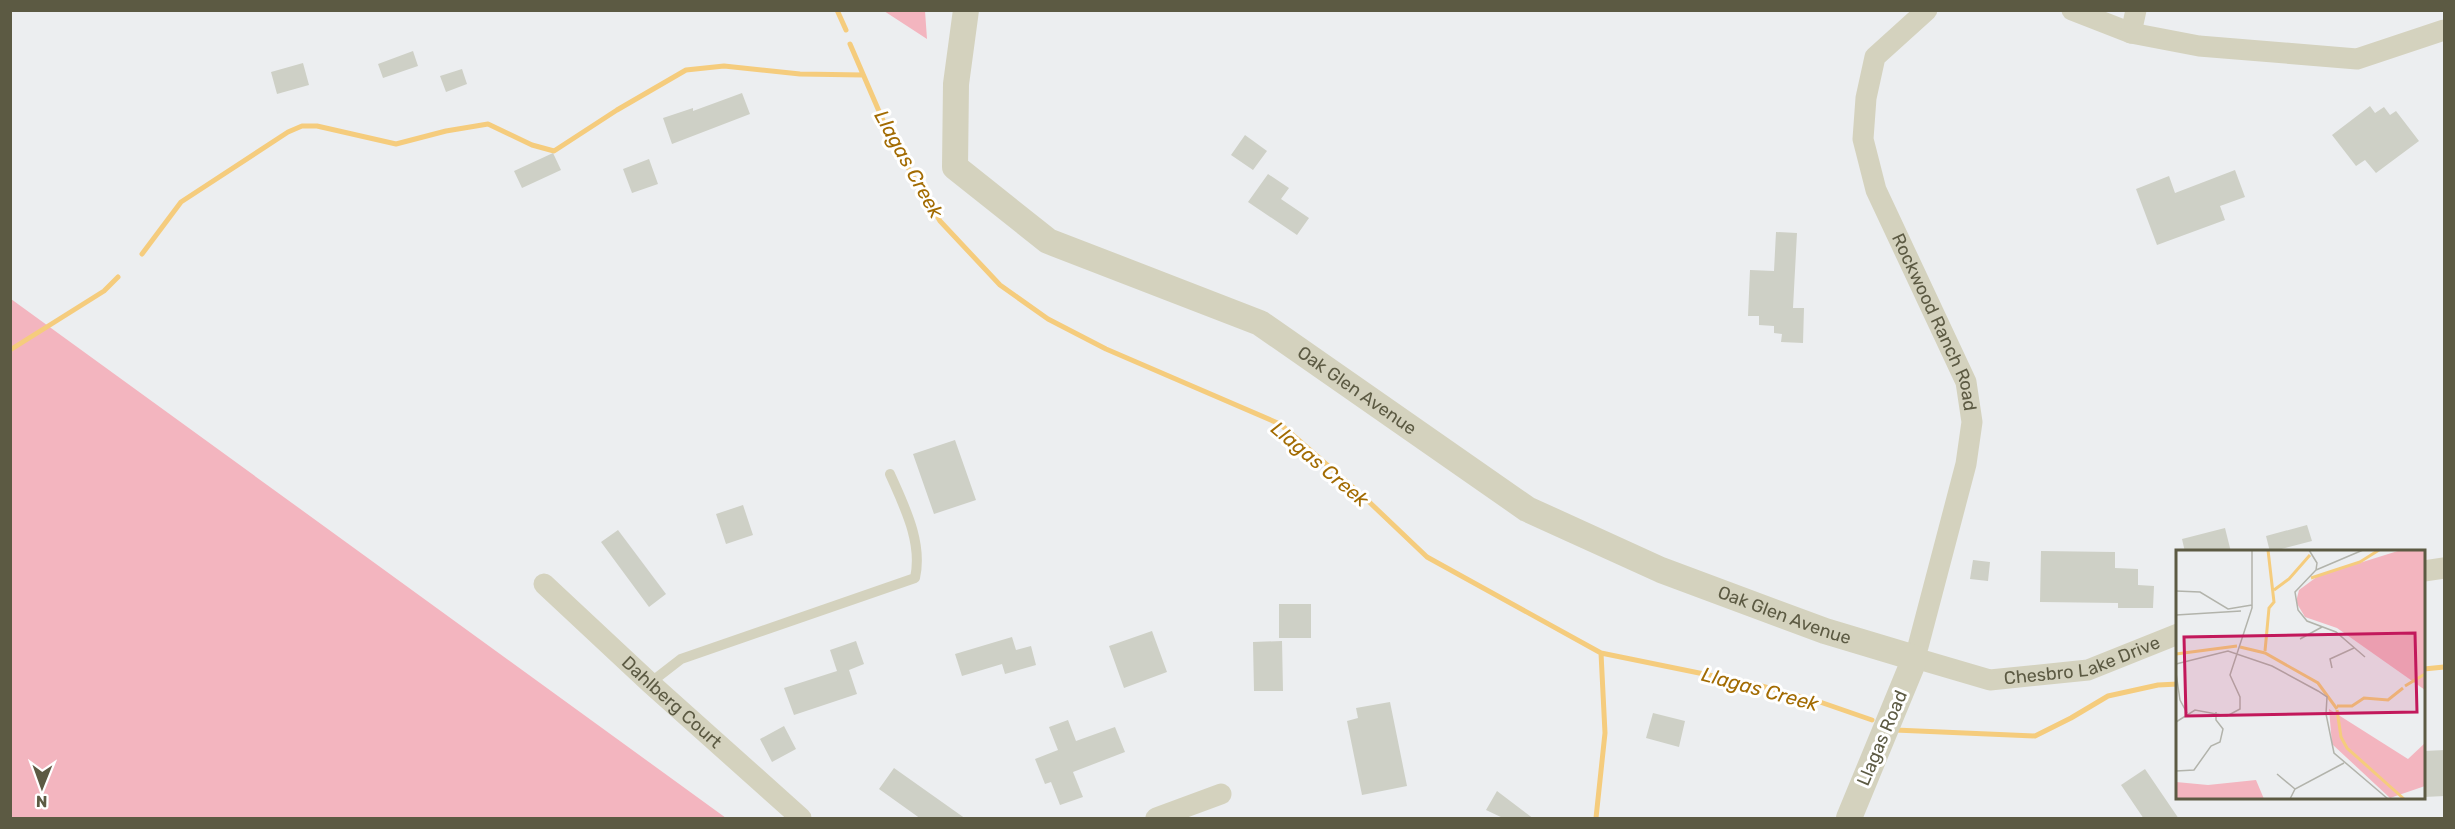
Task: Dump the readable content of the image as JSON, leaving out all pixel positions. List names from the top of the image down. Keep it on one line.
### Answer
{"streets":{"street":["Rockwood Ranch Road","Oak Glen Avenue","Chesbro Lake Drive","Dahlberg Court","Llagas Road"]},"crossings":[["Rockwood Ranch Road","Oak Glen Avenue"],["Rockwood Ranch Road","Chesbro Lake Drive"],["Rockwood Ranch Road","Llagas Road"],["Oak Glen Avenue","Chesbro Lake Drive"],["Oak Glen Avenue","Llagas Road"],["Chesbro Lake Drive","Llagas Road"]],"water":["Llagas Creek"],"north":"bottom"}
